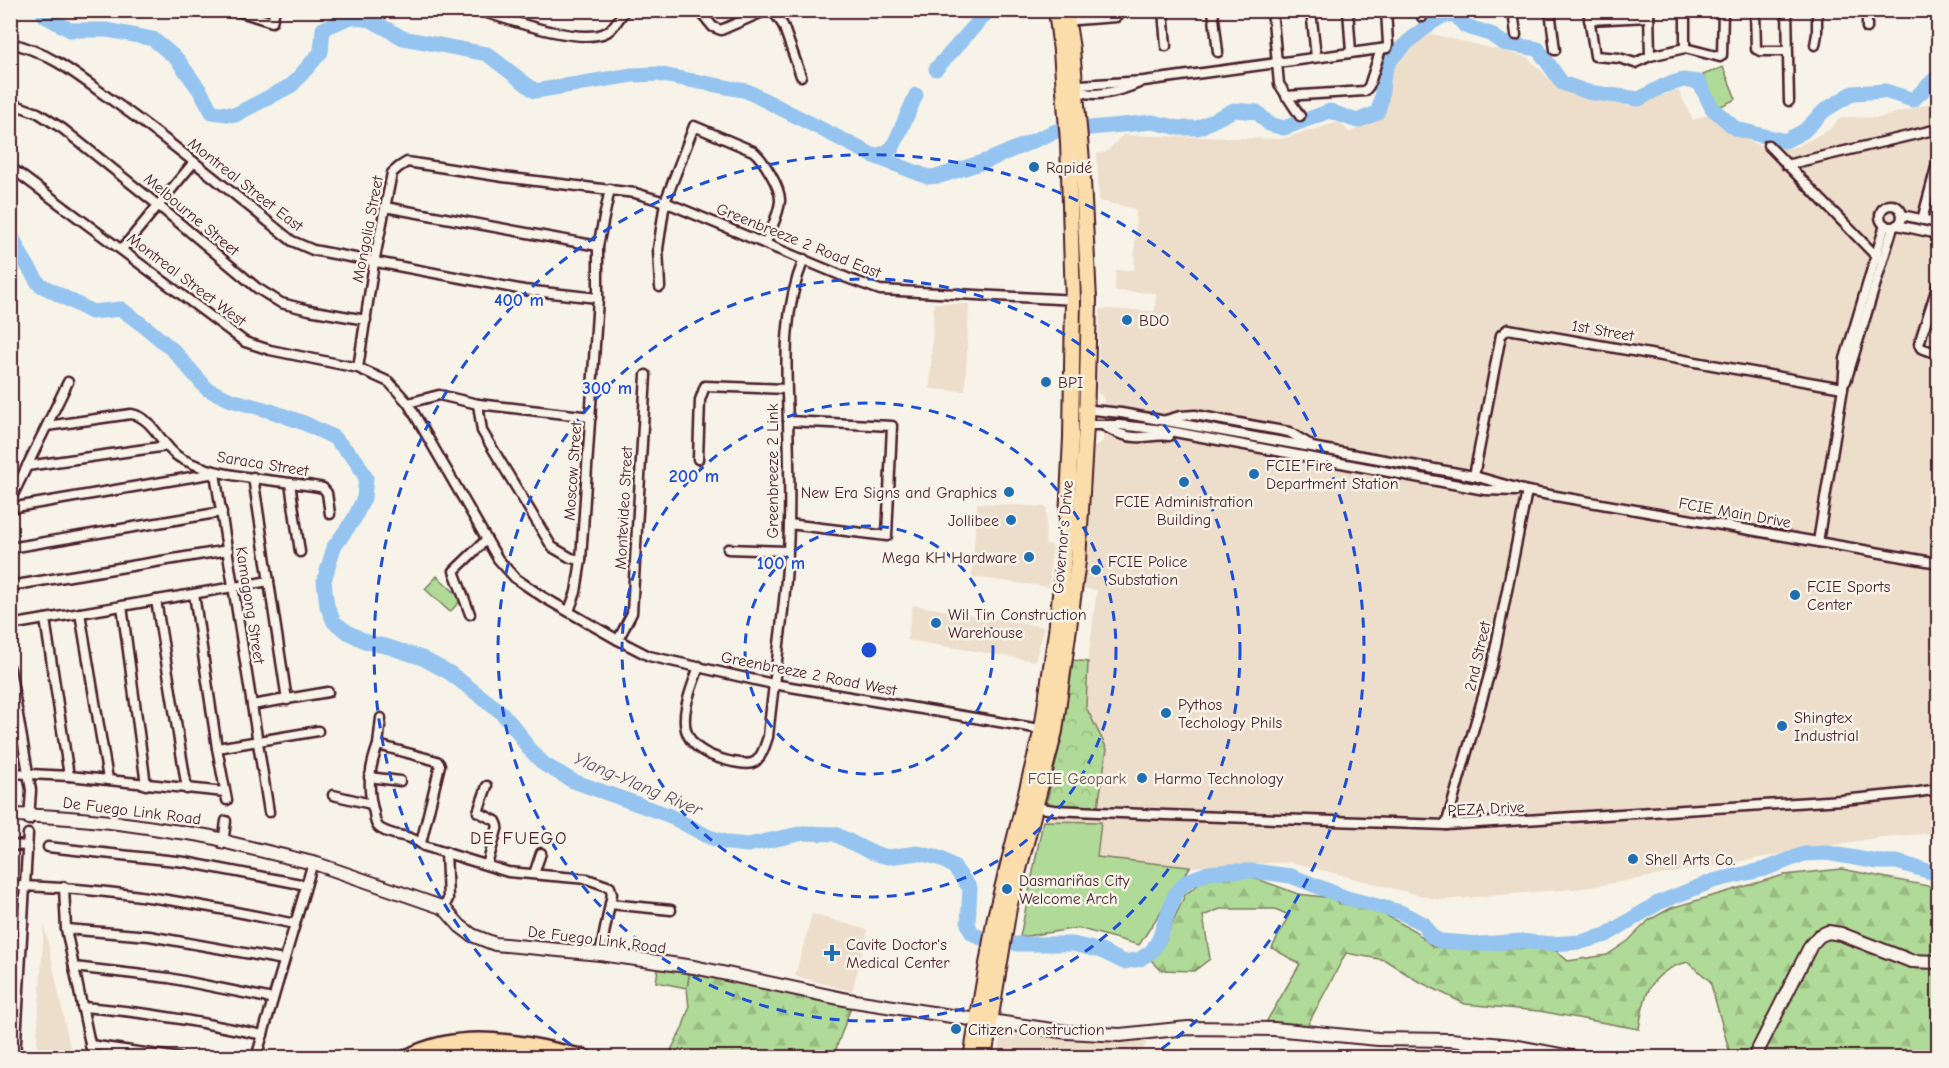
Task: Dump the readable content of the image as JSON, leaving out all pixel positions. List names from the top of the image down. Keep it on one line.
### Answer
{"streets":{"main road":["Governor's Drive"],"street":["Montreal Street East","Melbourne Street","Mongolia Street","Greenbreeze 2 Road East","Montreal Street West","1st Street","Saraca Street","Moscow Street","Greenbreeze 2 Link","Montevideo Street","FCIE Main Drive","Kamagong Street","2nd Street","Greenbreeze 2 Road West","PEZA Drive","De Fuego Link Road"]},"crossings":[["Montreal Street East","Mongolia Street"],["Montreal Street East","Moscow Street"],["Melbourne Street","Mongolia Street"],["Mongolia Street","Greenbreeze 2 Road East"],["Mongolia Street","Montreal Street West"],["Mongolia Street","Moscow Street"],["Greenbreeze 2 Road East","Moscow Street"],["Greenbreeze 2 Road East","Greenbreeze 2 Link"],["Greenbreeze 2 Road East","Governor's Drive"],["Montreal Street West","Moscow Street"],["Montreal Street West","Greenbreeze 2 Road West"],["1st Street","FCIE Main Drive"],["Saraca Street","Kamagong Street"],["Moscow Street","Greenbreeze 2 Road West"],["Greenbreeze 2 Link","Greenbreeze 2 Road West"],["Montevideo Street","Greenbreeze 2 Road West"],["FCIE Main Drive","Governor's Drive"],["FCIE Main Drive","2nd Street"],["Governor's Drive","Greenbreeze 2 Road West"],["Governor's Drive","PEZA Drive"],["Governor's Drive","De Fuego Link Road"],["2nd Street","PEZA Drive"]],"districts":["DE FUEGO"],"water":["Ylang-Ylang River"],"parks":["FCIE Geopark"],"places":{"other":["Rapidé","BDO","BPI","FCIE Fire Department Station","FCIE Administration Building","New Era Signs and Graphics","Jollibee","Mega KH Hardware","FCIE Police Substation","FCIE Sports Center","Wil Tin Construction Warehouse","Pythos Techology Phils","Shingtex Industrial","Harmo Technology","Shell Arts Co.","Dasmariñas City Welcome Arch","Citizen Construction"],"health":["Cavite Doctor's Medical Center"]},"rings":["400 m","300 m","200 m","100 m"]}
